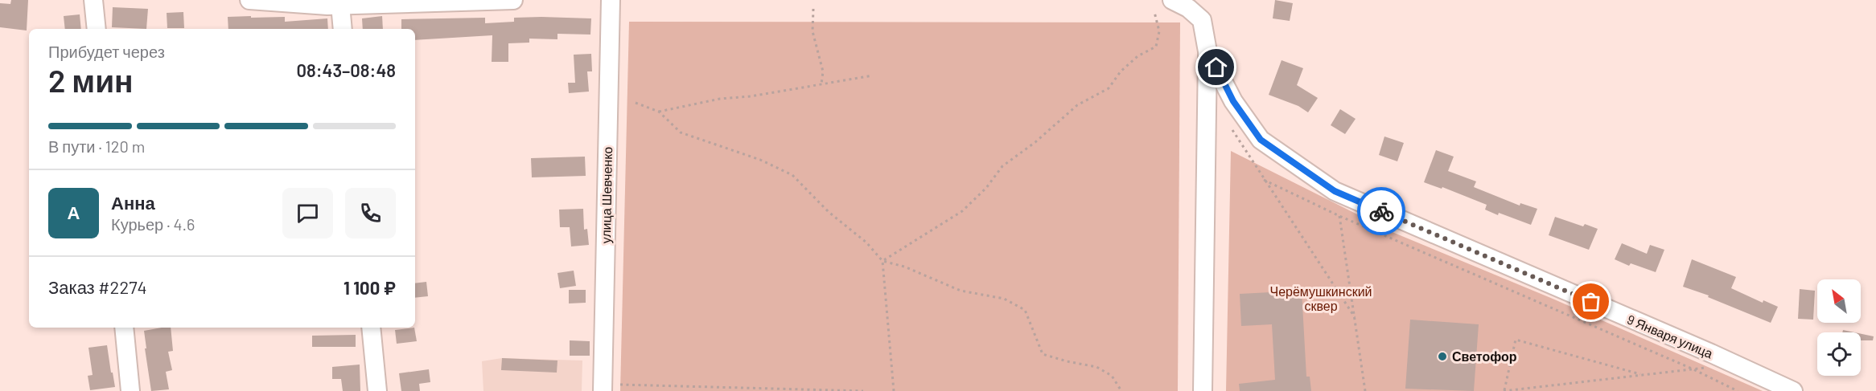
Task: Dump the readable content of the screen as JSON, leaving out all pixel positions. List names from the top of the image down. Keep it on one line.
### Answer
{"streets":{"street":["улица Шевченко","9 Января улица"]},"parks":["Черёмушкинский сквер"],"places":["Светофор"],"north":"top left","page":{"heading":["2 мин","Прибудет через","08:43–08:48"],"panel":["Анна","Курьер · 4.6","Заказ #2274","1 100 ₽"],"bar":"В пути · 120 m","round":"А"}}
